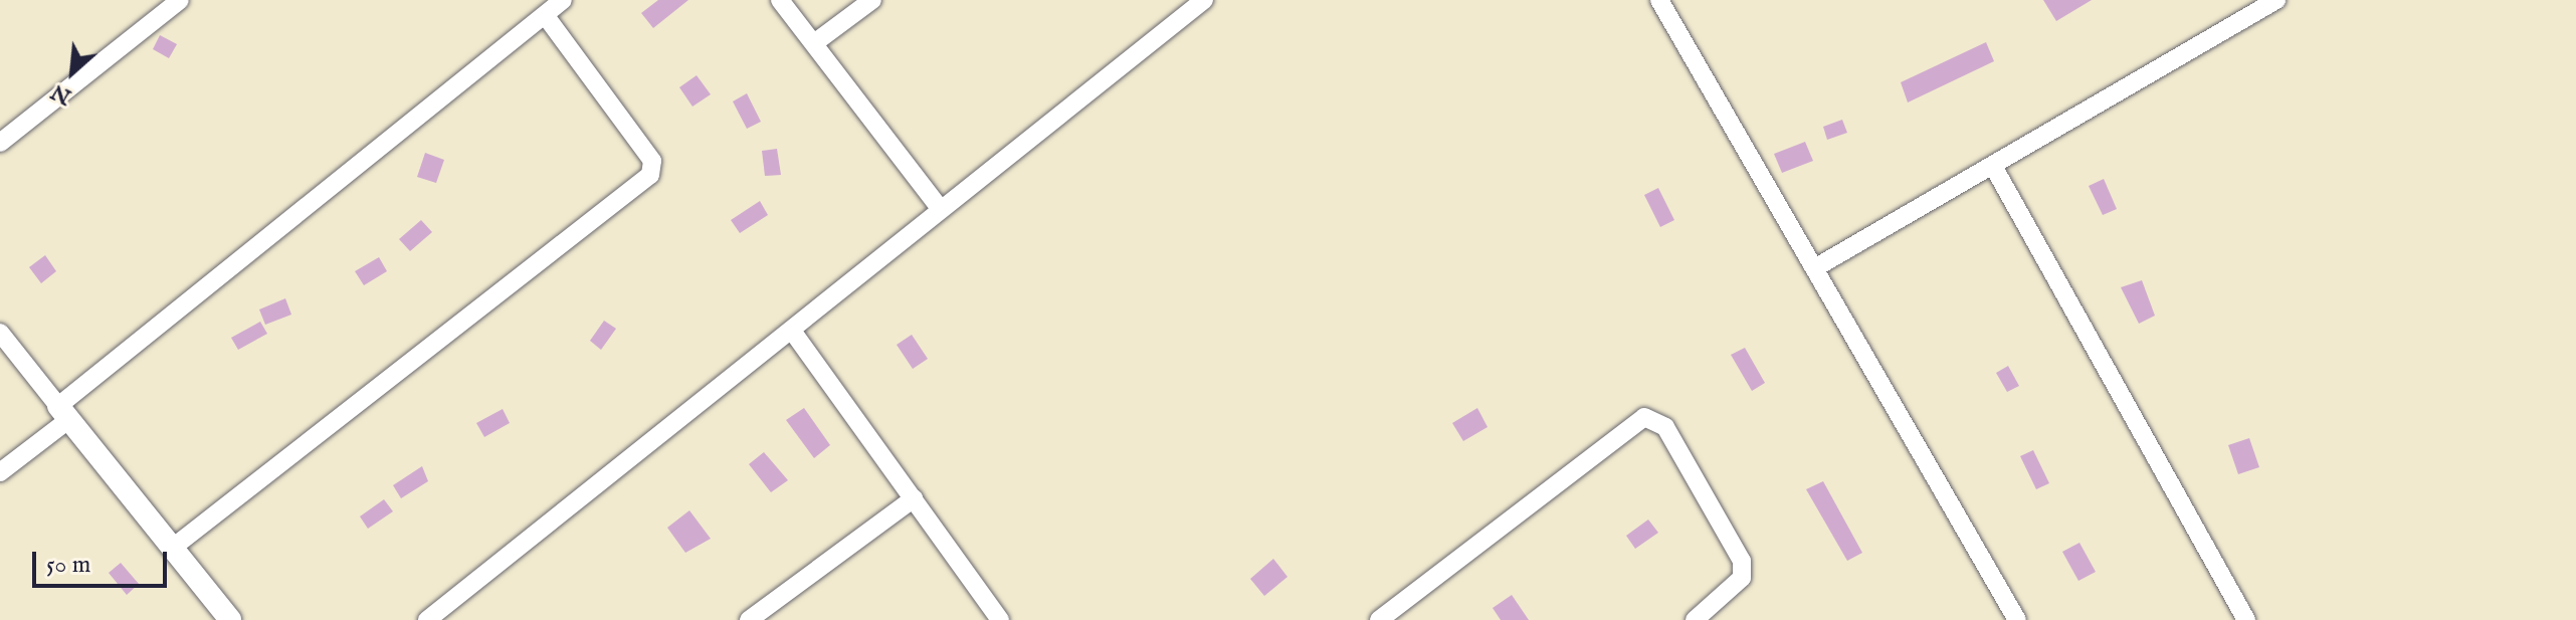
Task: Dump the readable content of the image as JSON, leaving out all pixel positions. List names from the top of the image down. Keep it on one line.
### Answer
{"scale_bar":"50 m","north":"bottom left"}
